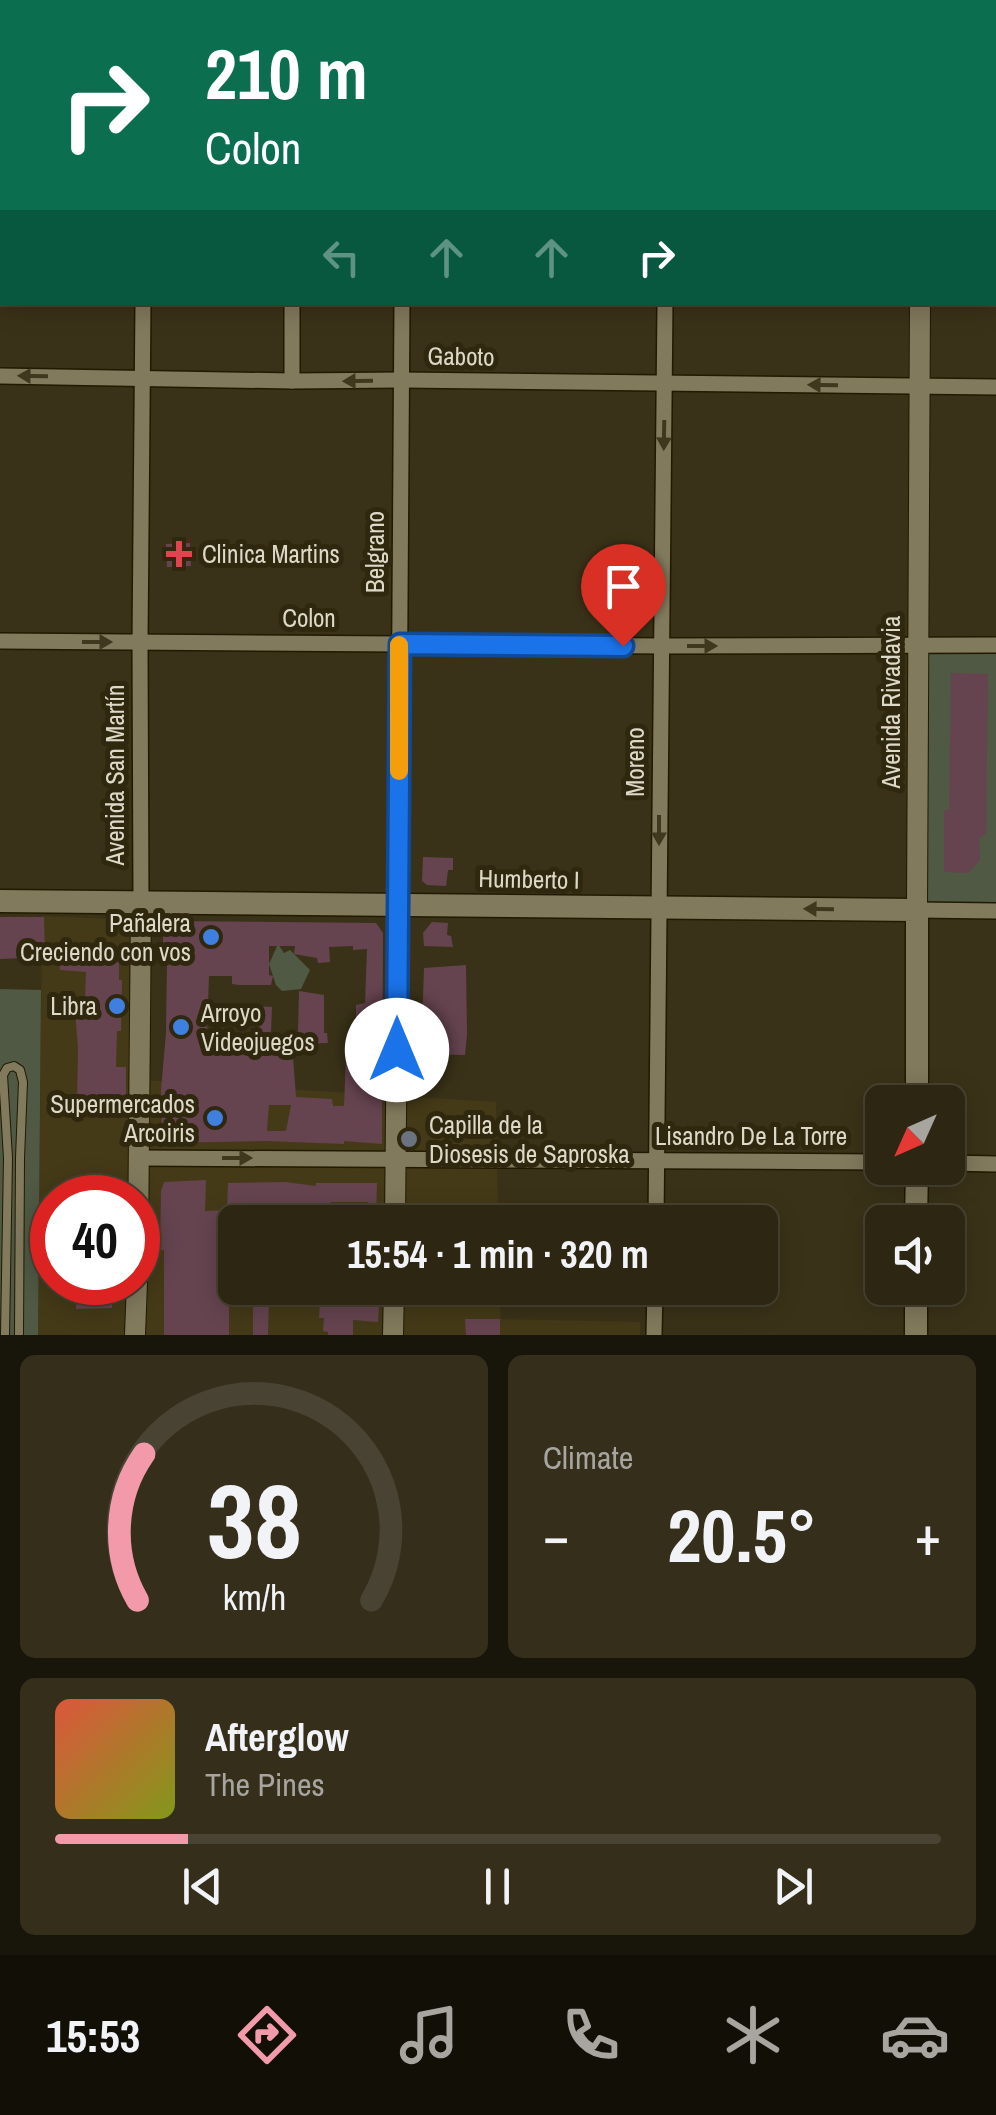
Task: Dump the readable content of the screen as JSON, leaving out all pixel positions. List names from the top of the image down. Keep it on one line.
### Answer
{"streets":{"main road":["Avenida Rivadavia","Humberto I"],"street":["Gaboto","Belgrano","Colon","Moreno","Avenida San Martín","Lisandro De La Torre"]},"crossings":[["Gaboto","Belgrano"],["Gaboto","Avenida Rivadavia"],["Gaboto","Moreno"],["Gaboto","Avenida San Martín"],["Belgrano","Colon"],["Belgrano","Humberto I"],["Belgrano","Lisandro De La Torre"],["Colon","Avenida Rivadavia"],["Colon","Moreno"],["Colon","Avenida San Martín"],["Avenida Rivadavia","Humberto I"],["Moreno","Humberto I"],["Moreno","Lisandro De La Torre"],["Avenida San Martín","Humberto I"],["Avenida San Martín","Lisandro De La Torre"]],"one_way":["Gaboto","Colon","Moreno","Lisandro De La Torre"],"places":{"health":["Clinica Martins"],"other":["Pañalera Creciendo con vos","Libra","Arroyo Videojuegos","Supermercados Arcoiris","Capilla de la Diosesis de Saproska"]},"north":"bottom left","page":{"turn":["210 m","Colon"],"limit":"40","trip":"15:54 · 1 min · 320 m","tile":"Climate","heat":["−","20.5°","+"],"song":["Afterglow","The Pines"],"tabs":"15:53","gauge":["38","km/h"]}}
